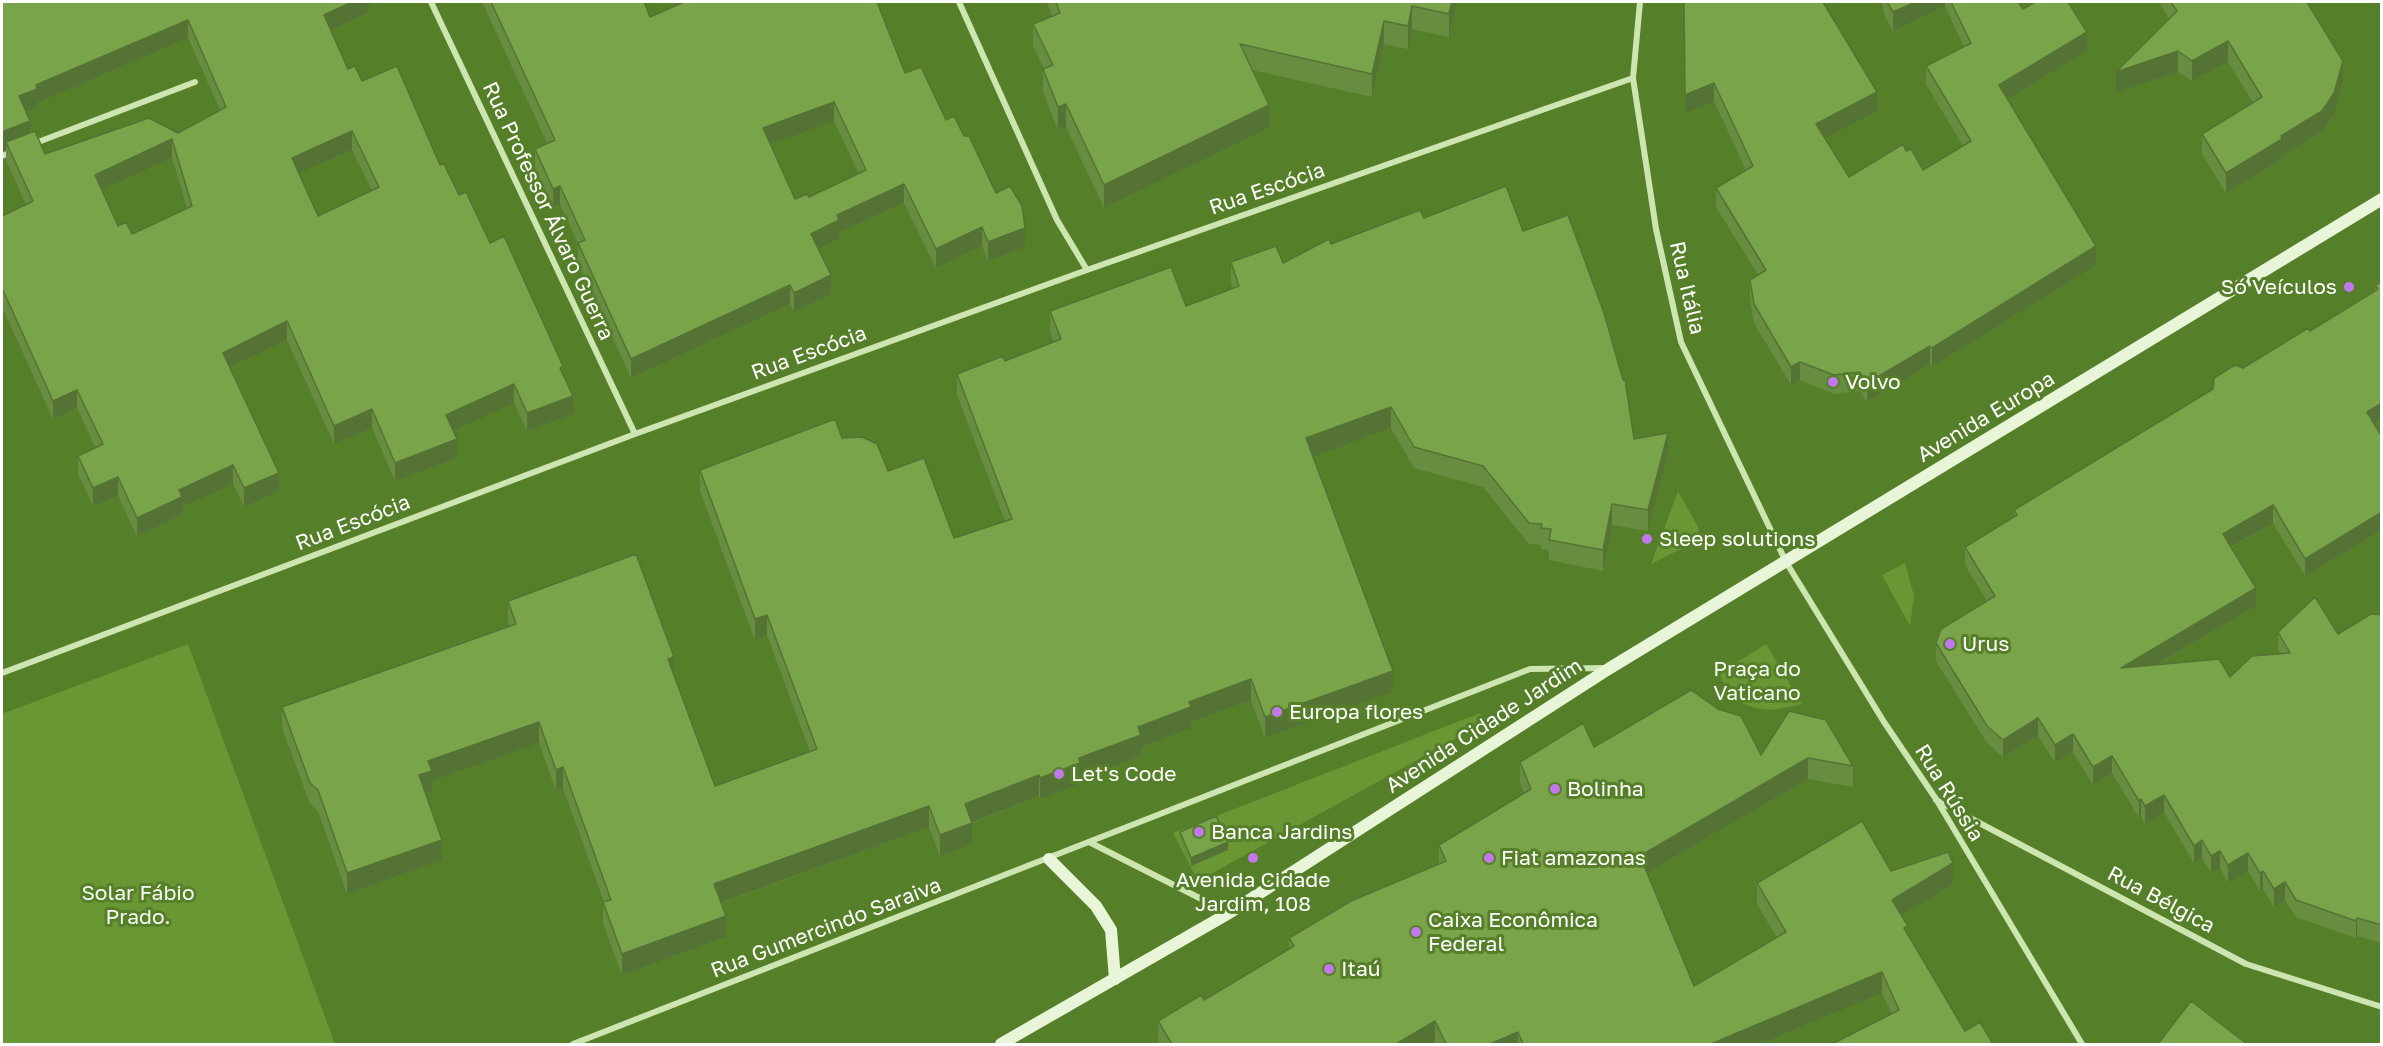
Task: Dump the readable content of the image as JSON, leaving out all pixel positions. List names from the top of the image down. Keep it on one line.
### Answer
{"streets":{"main road":["Avenida Europa","Avenida Cidade Jardim"],"street":["Rua Escócia","Rua Professor Álvaro Guerra","Rua Itália","Rua Rússia","Rua Bélgica","Rua Gumercindo Saraiva"]},"crossings":[["Rua Escócia","Rua Professor Álvaro Guerra"],["Rua Escócia","Rua Itália"],["Rua Itália","Avenida Europa"],["Rua Itália","Rua Rússia"],["Avenida Europa","Avenida Cidade Jardim"],["Avenida Europa","Rua Rússia"],["Avenida Cidade Jardim","Rua Gumercindo Saraiva"],["Rua Rússia","Rua Bélgica"]],"parks":["Praça do Vaticano","Solar Fábio Prado."],"places":["Só Veículos","Volvo","Sleep solutions","Urus","Europa flores","Let's Code","Bolinha","Banca Jardins","Avenida Cidade Jardim, 108","Fiat amazonas","Caixa Econômica Federal","Itaú"]}
